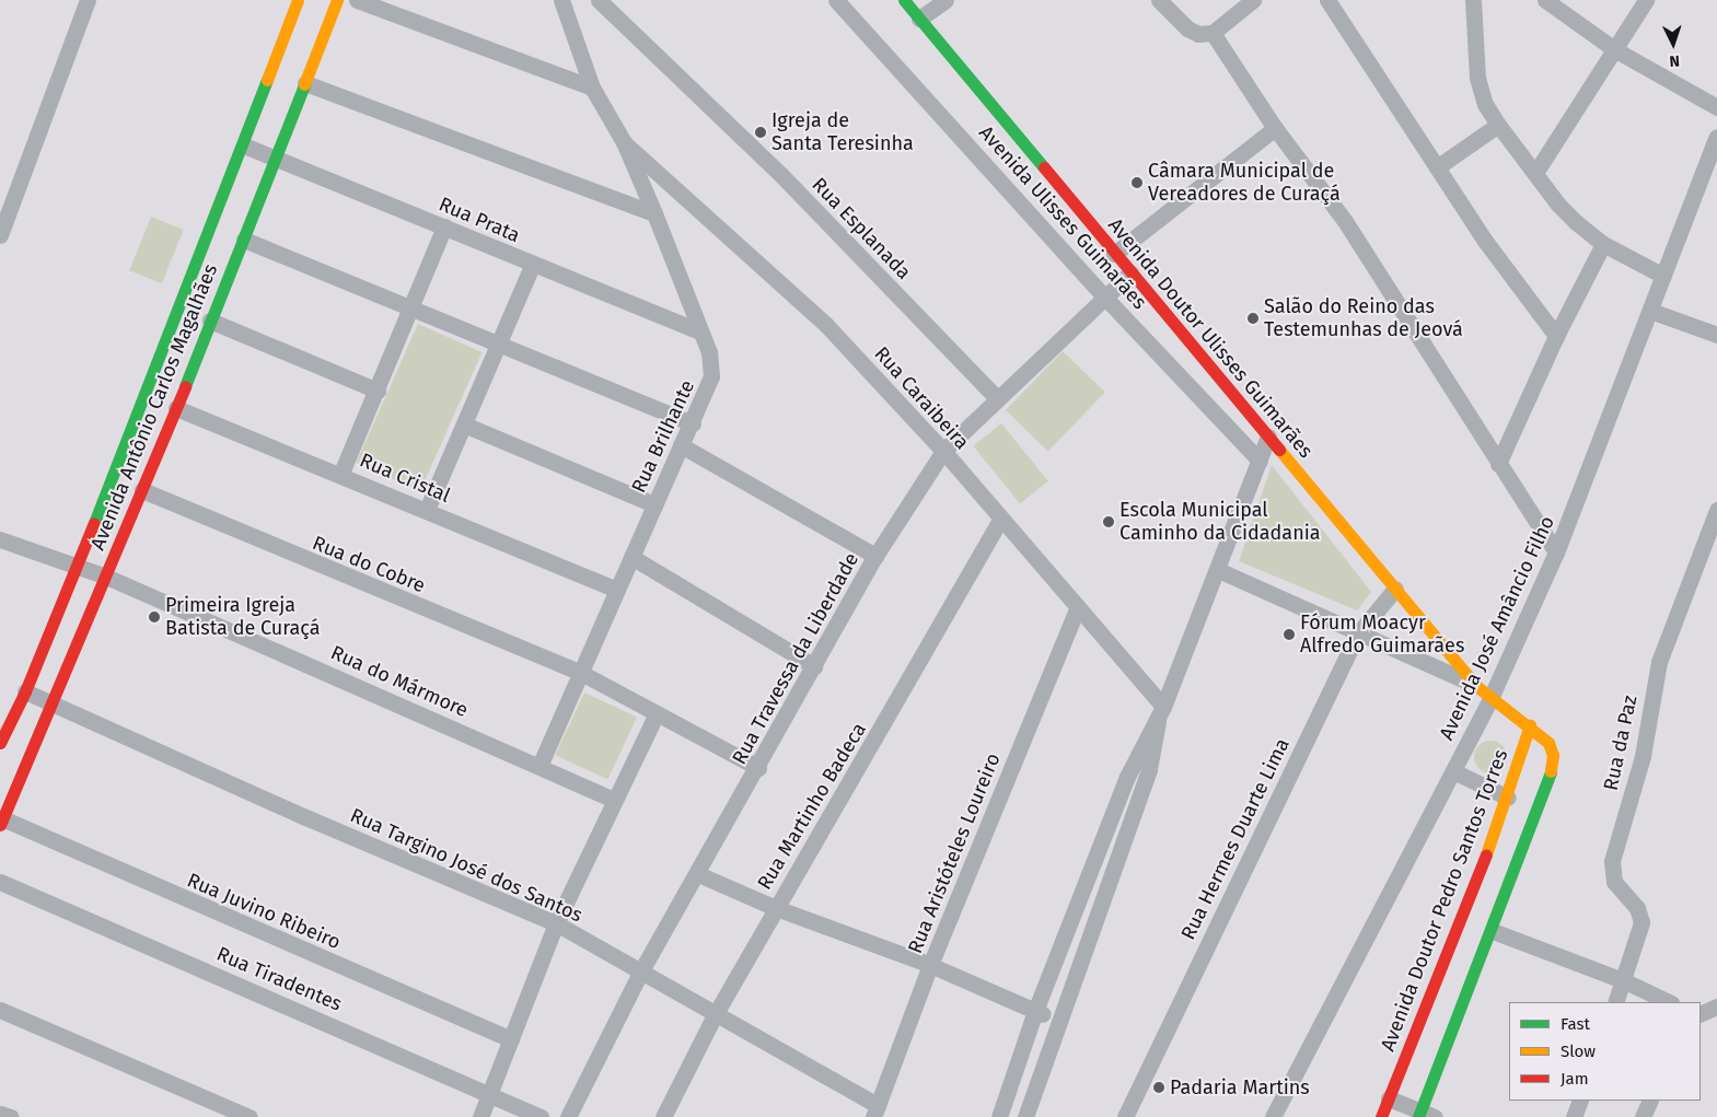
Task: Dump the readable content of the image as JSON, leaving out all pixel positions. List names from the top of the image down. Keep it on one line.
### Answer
{"streets":{"main road":["Avenida Doutor Ulisses Guimarães","Avenida Antônio Carlos Magalhães","Avenida Doutor Pedro Santos Torres"],"street":["Avenida Ulisses Guimarães","Rua Prata","Rua Esplanada","Rua Caraibeira","Rua Brilhante","Rua Cristal","Rua do Cobre","Avenida José Amâncio Filho","Rua Travessa da Liberdade","Rua do Mármore","Rua da Paz","Rua Martinho Badeca","Rua Hermes Duarte Lima","Rua Aristóteles Loureiro","Rua Targino José dos Santos","Rua Juvino Ribeiro","Rua Tiradentes"]},"crossings":[["Avenida Ulisses Guimarães","Rua Travessa da Liberdade"],["Rua Prata","Avenida Antônio Carlos Magalhães"],["Rua Prata","Rua Brilhante"],["Rua Esplanada","Rua Travessa da Liberdade"],["Avenida Doutor Ulisses Guimarães","Avenida José Amâncio Filho"],["Avenida Doutor Ulisses Guimarães","Rua Travessa da Liberdade"],["Avenida Doutor Ulisses Guimarães","Rua Hermes Duarte Lima"],["Avenida Doutor Ulisses Guimarães","Avenida Doutor Pedro Santos Torres"],["Rua Caraibeira","Rua Brilhante"],["Rua Caraibeira","Rua Travessa da Liberdade"],["Rua Caraibeira","Rua Martinho Badeca"],["Rua Caraibeira","Rua Aristóteles Loureiro"],["Avenida Antônio Carlos Magalhães","Rua Cristal"],["Avenida Antônio Carlos Magalhães","Rua do Cobre"],["Avenida Antônio Carlos Magalhães","Rua do Mármore"],["Avenida Antônio Carlos Magalhães","Rua Targino José dos Santos"],["Avenida Antônio Carlos Magalhães","Rua Juvino Ribeiro"],["Rua Brilhante","Rua Cristal"],["Rua Brilhante","Rua do Cobre"],["Rua Brilhante","Rua do Mármore"],["Rua do Cobre","Rua Travessa da Liberdade"],["Rua Travessa da Liberdade","Rua Targino José dos Santos"],["Rua Martinho Badeca","Rua Targino José dos Santos"],["Rua Aristóteles Loureiro","Rua Targino José dos Santos"]],"places":["Igreja de Santa Teresinha","Câmara Municipal de Vereadores de Curaçá","Salão do Reino das Testemunhas de Jeová","Escola Municipal Caminho da Cidadania","Primeira Igreja Batista de Curaçá","Fórum Moacyr Alfredo Guimarães","Padaria Martins"],"legend":["Fast","Slow","Jam"],"north":"bottom"}
